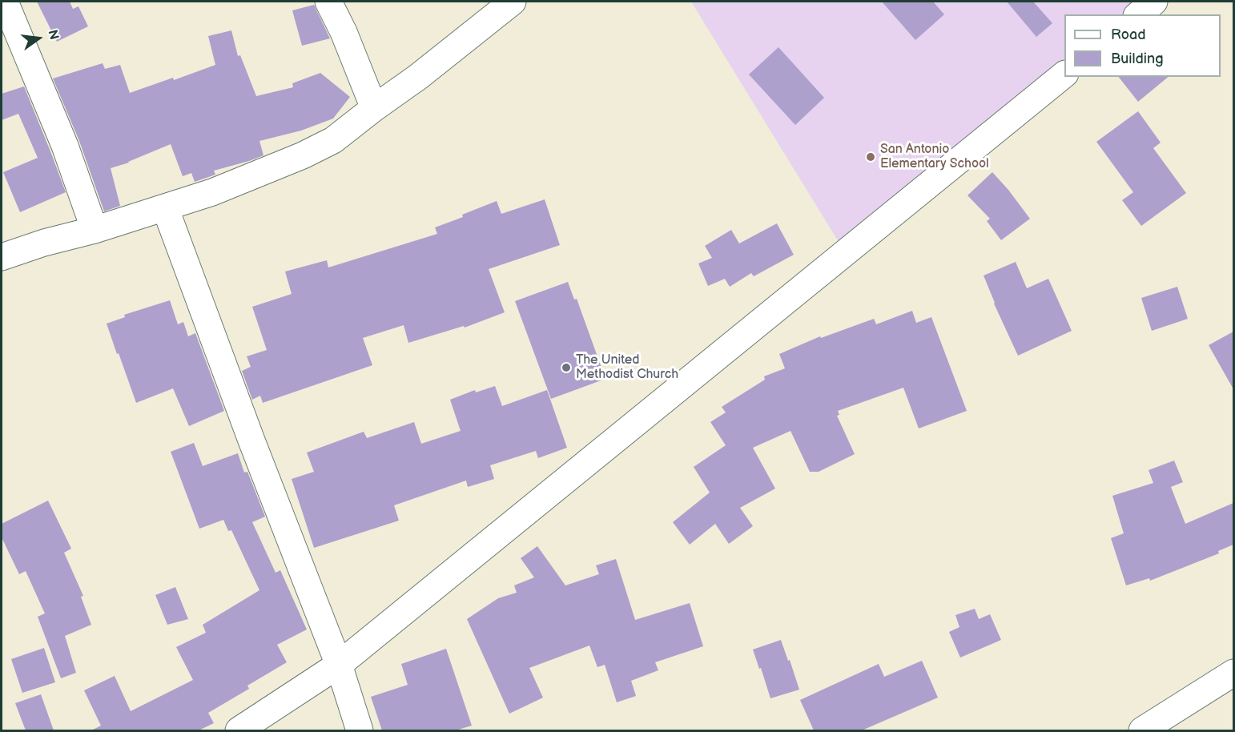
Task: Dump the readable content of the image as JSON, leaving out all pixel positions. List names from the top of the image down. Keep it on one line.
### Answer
{"places":["San Antonio Elementary School","The United Methodist Church"],"legend":["Road","Building"],"north":"right"}
